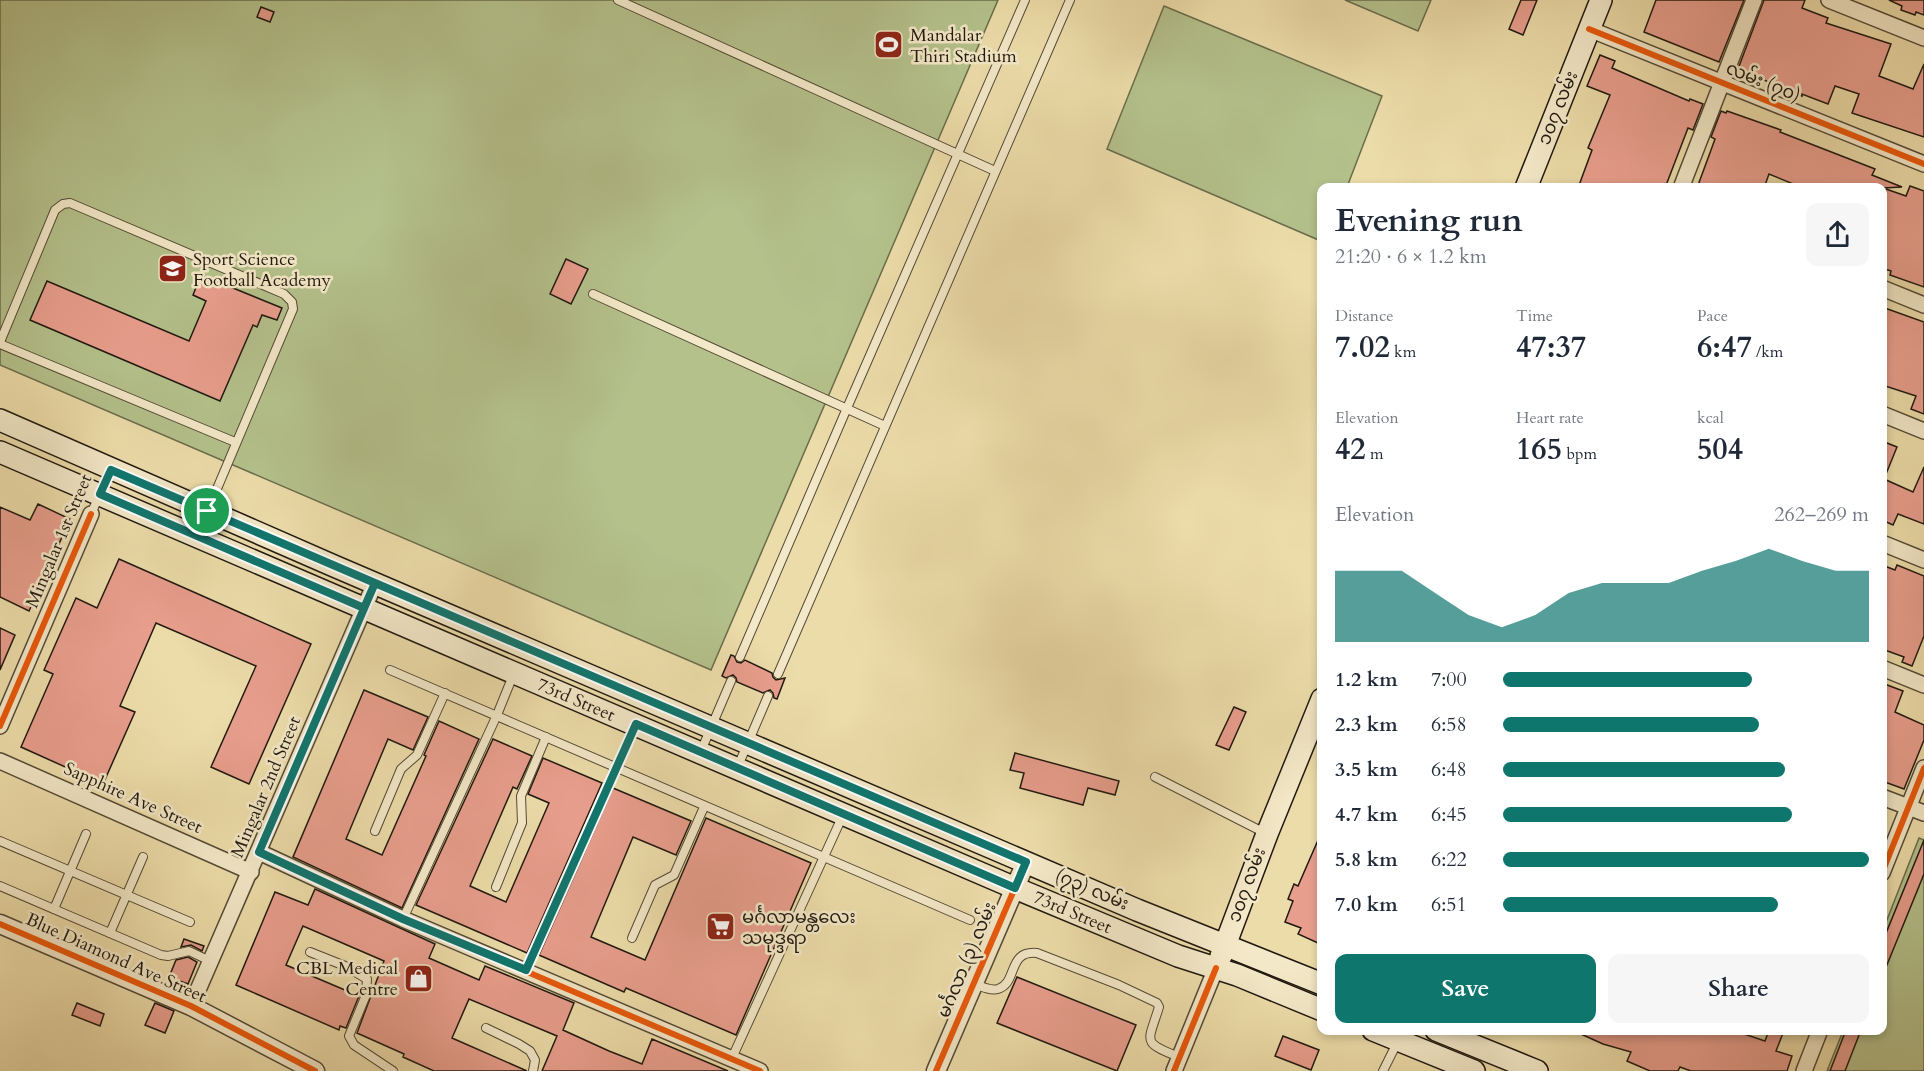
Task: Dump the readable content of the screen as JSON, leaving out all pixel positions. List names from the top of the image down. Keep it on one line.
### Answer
{"streets":{"main road":["၁၀၇ လမ်း","73rd Street","(၇၃) လမ်း"],"street":["လမ်း (၇၀)","Mingalar 1st Street","Mingalar 2nd Street","Sapphire Ave Street","Blue Diamond Ave Street","မင်္ဂလာ (၃) လမ်း"]},"crossings":[["လမ်း (၇၀)","၁၀၇ လမ်း"],["၁၀၇ လမ်း","73rd Street"],["၁၀၇ လမ်း","(၇၃) လမ်း"],["Mingalar 1st Street","73rd Street"],["Mingalar 1st Street","(၇၃) လမ်း"],["73rd Street","Mingalar 2nd Street"],["73rd Street","မင်္ဂလာ (၃) လမ်း"],["Mingalar 2nd Street","Sapphire Ave Street"],["Mingalar 2nd Street","(၇၃) လမ်း"],["Mingalar 2nd Street","Blue Diamond Ave Street"],["(၇၃) လမ်း","မင်္ဂလာ (၃) လမ်း"]],"places":{"sports":["Mandalar Thiri Stadium"],"school or university":["Sport Science Football Academy"],"supermarket":["မင်္ဂလာမန္တလေး သမုဒ္ဒရာ"],"shop":["CBL Medical Centre"]},"page":{"heading":["Evening run","21:20 · 6 × 1.2 km"],"stats":[["Distance","7.02 km"],["Time","47:37"],["Pace","6:47 /km"],["Elevation","42 m"],["Heart rate","165 bpm"],["kcal","504"]],"chart":["Elevation","262–269 m"],"list":[{"name":"1.2 km","note":"7:00"},{"name":"2.3 km","note":"6:58"},{"name":"3.5 km","note":"6:48"},{"name":"4.7 km","note":"6:45"},{"name":"5.8 km","note":"6:22"},{"name":"7.0 km","note":"6:51"}],"buttons":["Save","Share"]}}
